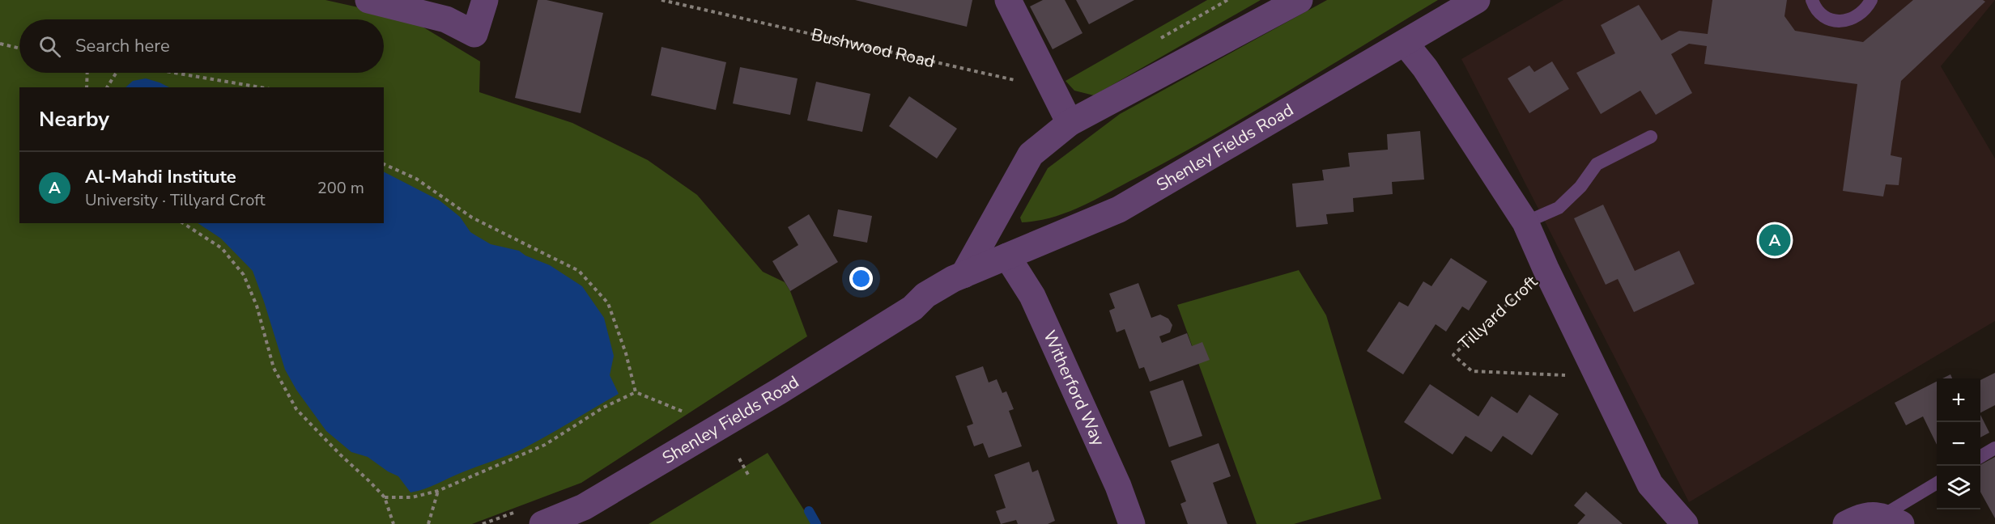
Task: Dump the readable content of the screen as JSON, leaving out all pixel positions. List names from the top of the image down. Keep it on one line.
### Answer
{"streets":{"street":["Shenley Fields Road","Tillyard Croft","Witherford Way"],"path":["Bushwood Road"]},"crossings":[["Shenley Fields Road","Tillyard Croft"],["Shenley Fields Road","Witherford Way"]],"page":{"search":"Search here","heading":"Nearby","list":[{"mark":"A","name":"Al-Mahdi Institute","note":"University · Tillyard Croft","value":"200 m"}],"pins":"A","map_buttons":["+","−"]}}
